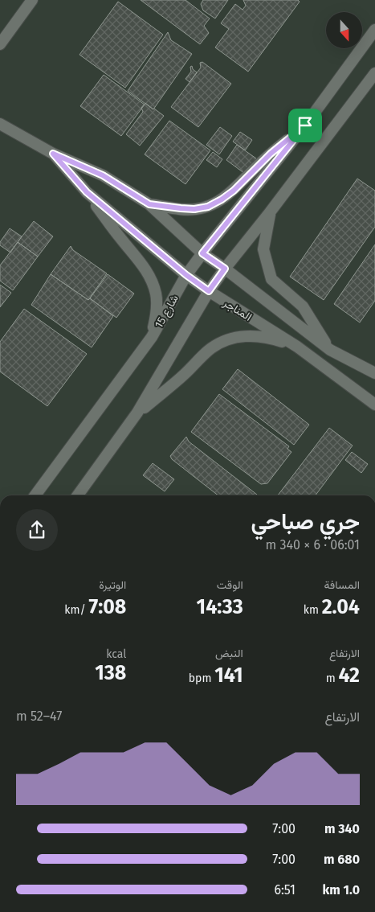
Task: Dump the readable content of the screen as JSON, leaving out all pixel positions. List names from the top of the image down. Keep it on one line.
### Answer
{"streets":{"street":["المناجر","شارع 15"]},"crossings":[["المناجر","شارع 15"]],"north":"bottom","page":{"heading":["جري صباحي","06:01 · 6 × 340 m"],"stats":[["المسافة","2.04 km"],["الوقت","14:33"],["الوتيرة","7:08 /km"],["الارتفاع","42 m"],["النبض","141 bpm"],["kcal","138"]],"chart":["الارتفاع","47–52 m"],"list":[{"name":"340 m","note":"7:00"},{"name":"680 m","note":"7:00"},{"name":"1.0 km","note":"6:51"}]}}
